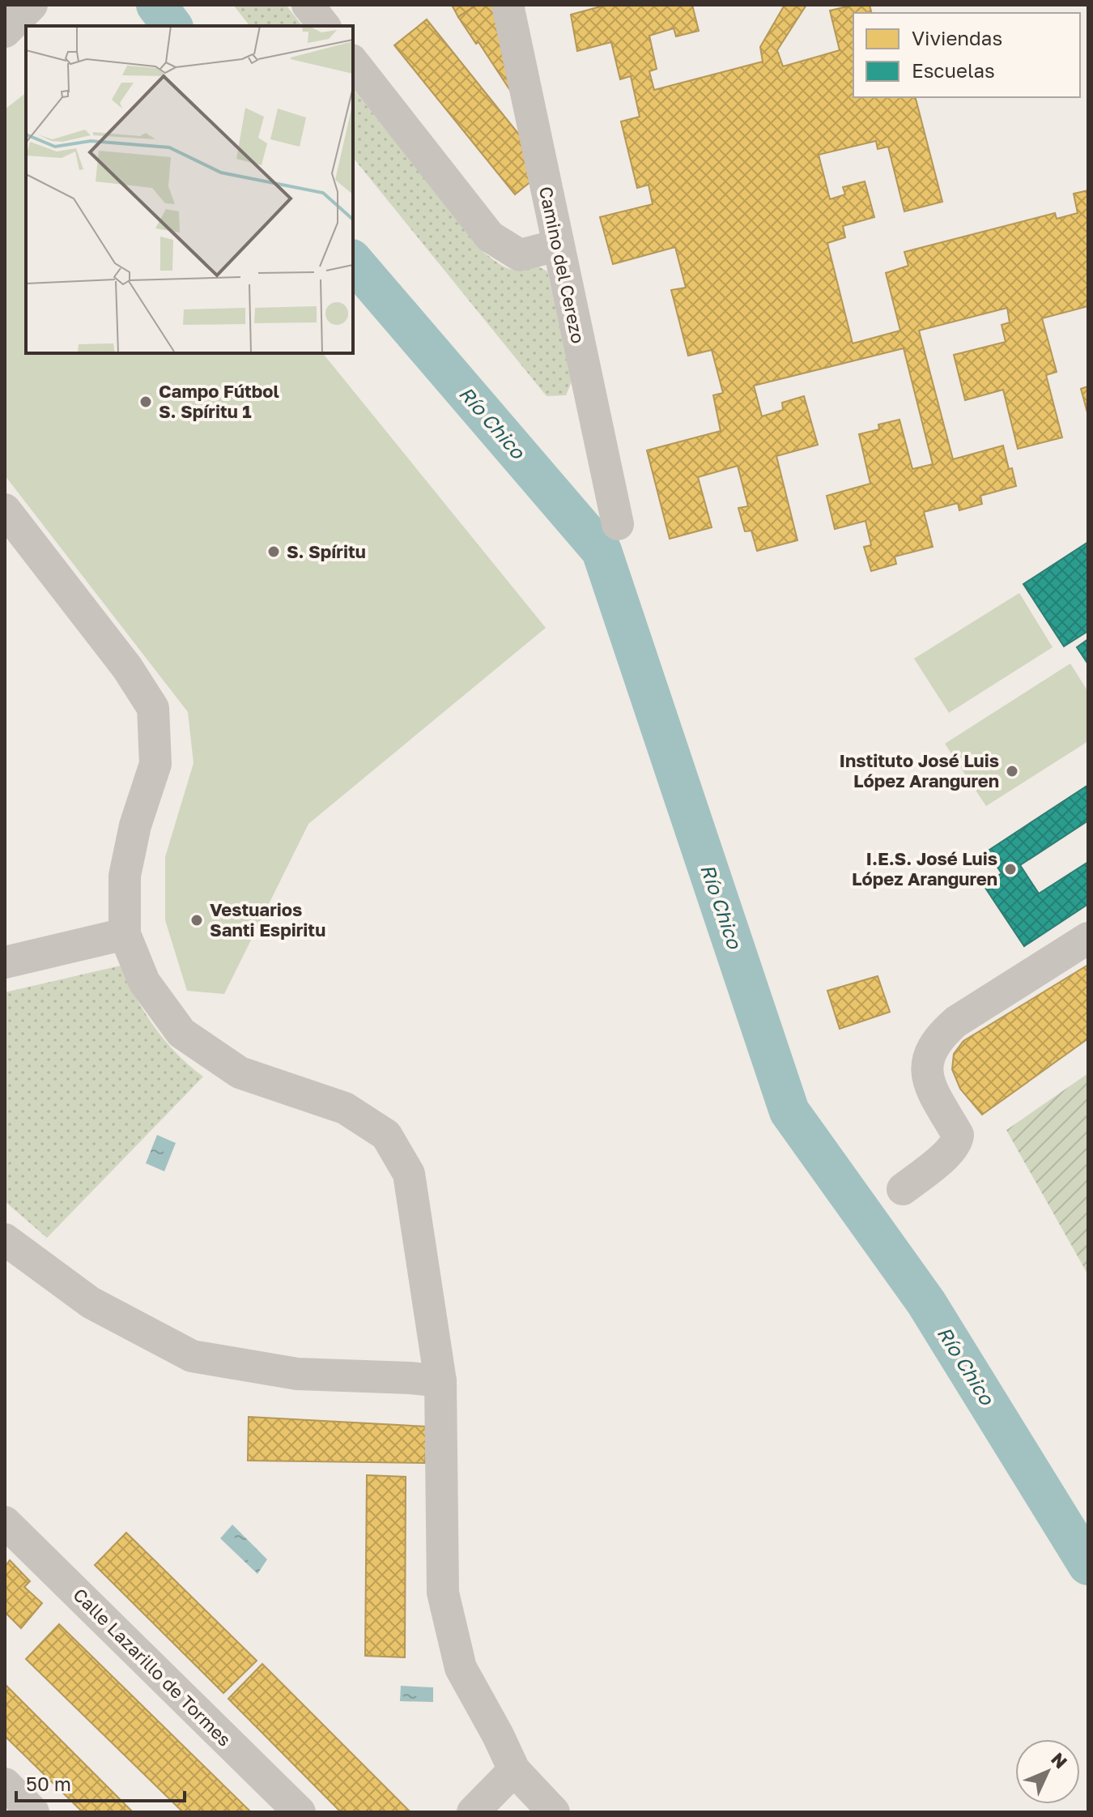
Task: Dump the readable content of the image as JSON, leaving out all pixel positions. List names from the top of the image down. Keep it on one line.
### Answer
{"streets":{"street":["Camino del Cerezo","Calle Lazarillo de Tormes"]},"water":["Río Chico"],"places":["Campo Fútbol S. Spíritu 1","S. Spíritu","Instituto José Luis López Aranguren","I.E.S. José Luis López Aranguren","Vestuarios Santi Espiritu"],"legend":["Viviendas","Escuelas"],"scale_bar":"50 m","north":"top right"}
